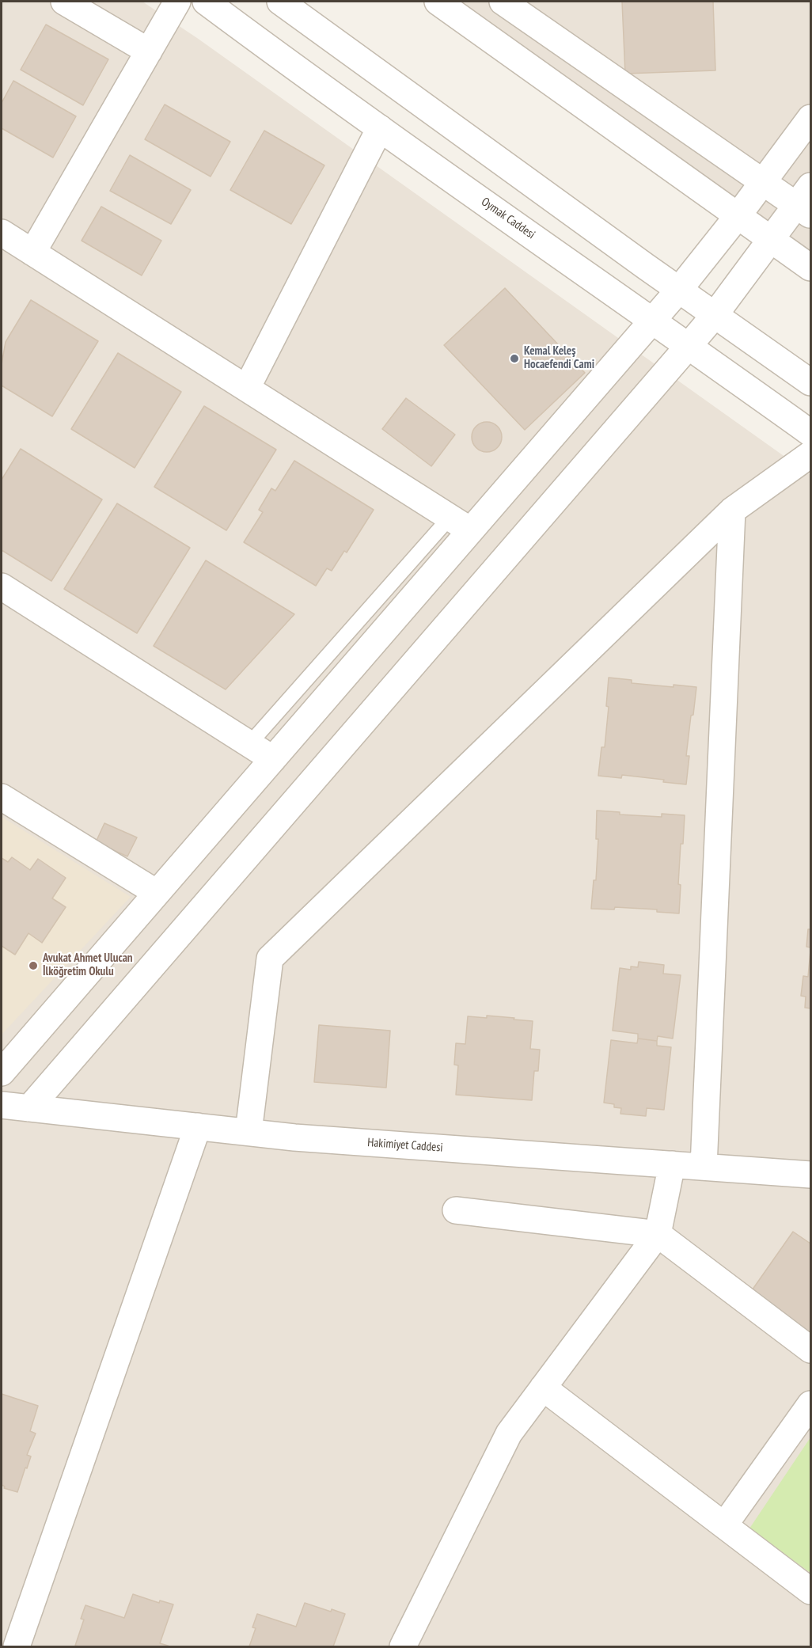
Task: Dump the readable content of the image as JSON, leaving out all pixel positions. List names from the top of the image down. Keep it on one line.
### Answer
{"streets":{"street":["Oymak Caddesi","Hakimiyet Caddesi"]},"places":["Kemal Keleş Hocaefendi Cami","Avukat Ahmet Ulucan İlköğretim Okulu"]}
